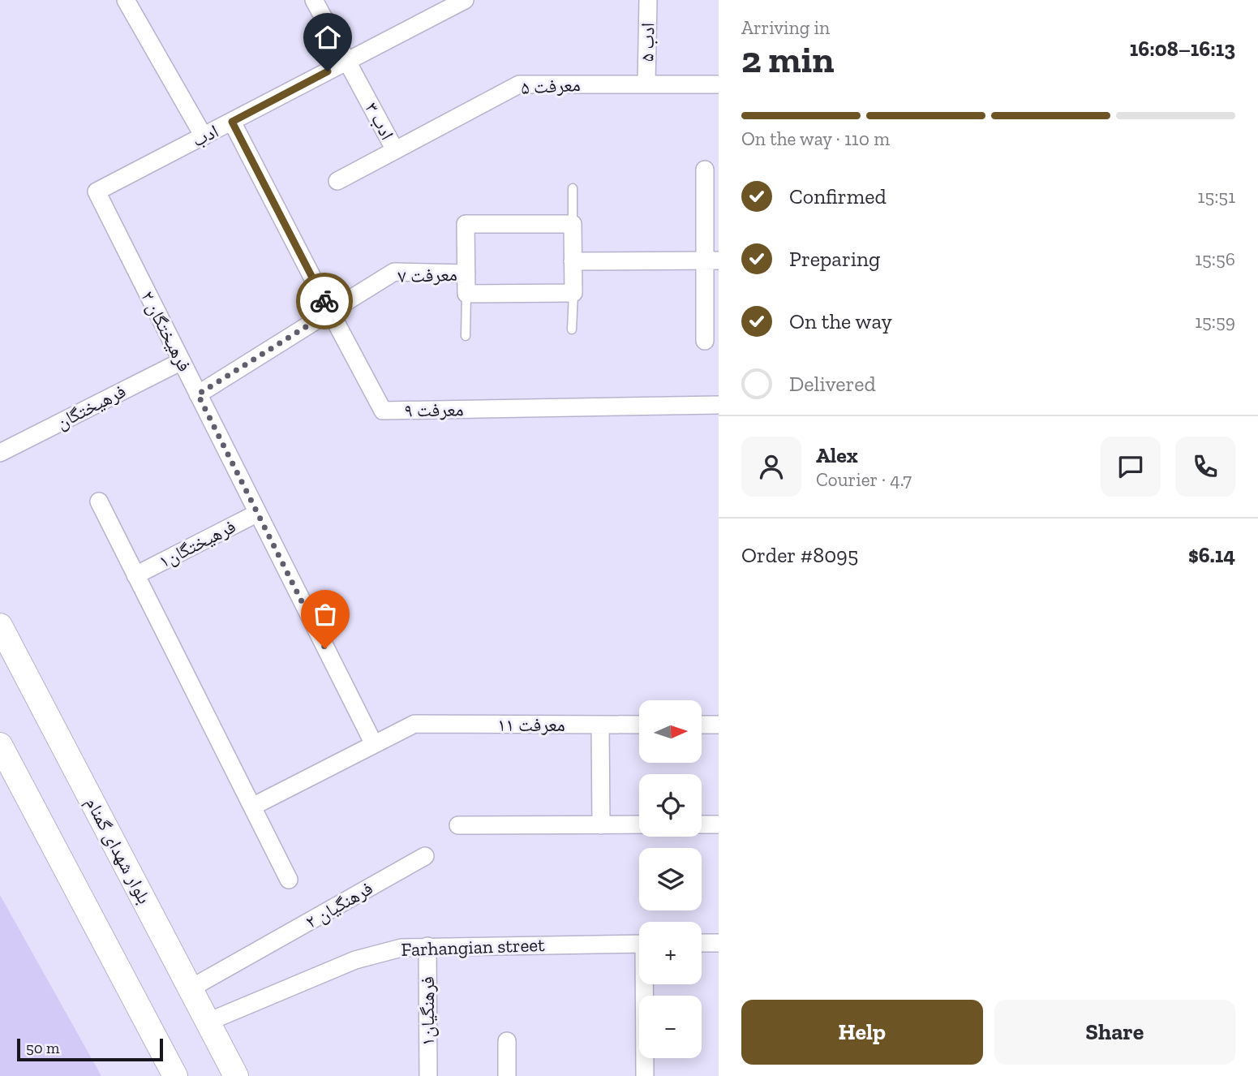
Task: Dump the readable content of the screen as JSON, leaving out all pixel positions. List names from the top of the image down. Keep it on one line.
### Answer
{"streets":{"main road":["بلوار شهدای گمنام"],"street":["ادب ۵","معرفت ۵","ادب ۳","ادب","معرفت ۷","فرهیختگان ۲","فرهیختگان","معرفت ۹","فرهیختگان۱","معرفت ۱۱","فرهنگیان ۲","Farhangian street","فرهنگیان۱"]},"crossings":[["ادب ۵","معرفت ۵"],["معرفت ۵","ادب ۳"],["ادب ۳","ادب"],["ادب","فرهیختگان ۲"],["معرفت ۷","معرفت ۹"],["فرهیختگان ۲","فرهیختگان"],["فرهیختگان ۲","فرهیختگان۱"],["فرهیختگان ۲","معرفت ۱۱"],["بلوار شهدای گمنام","فرهنگیان ۲"],["بلوار شهدای گمنام","Farhangian street"],["Farhangian street","فرهنگیان۱"]],"scale_bar":"50 m","north":"right","page":{"heading":["2 min","Arriving in","16:08–16:13"],"panel":["Alex","Courier · 4.7","Order #8095","$6.14"],"bar":"On the way · 110 m","list":[["Confirmed","15:51"],["Preparing","15:56"],["On the way","15:59"],"Delivered"],"map_buttons":["+","−"],"buttons":["Help","Share"],"scale":"50 m"}}
